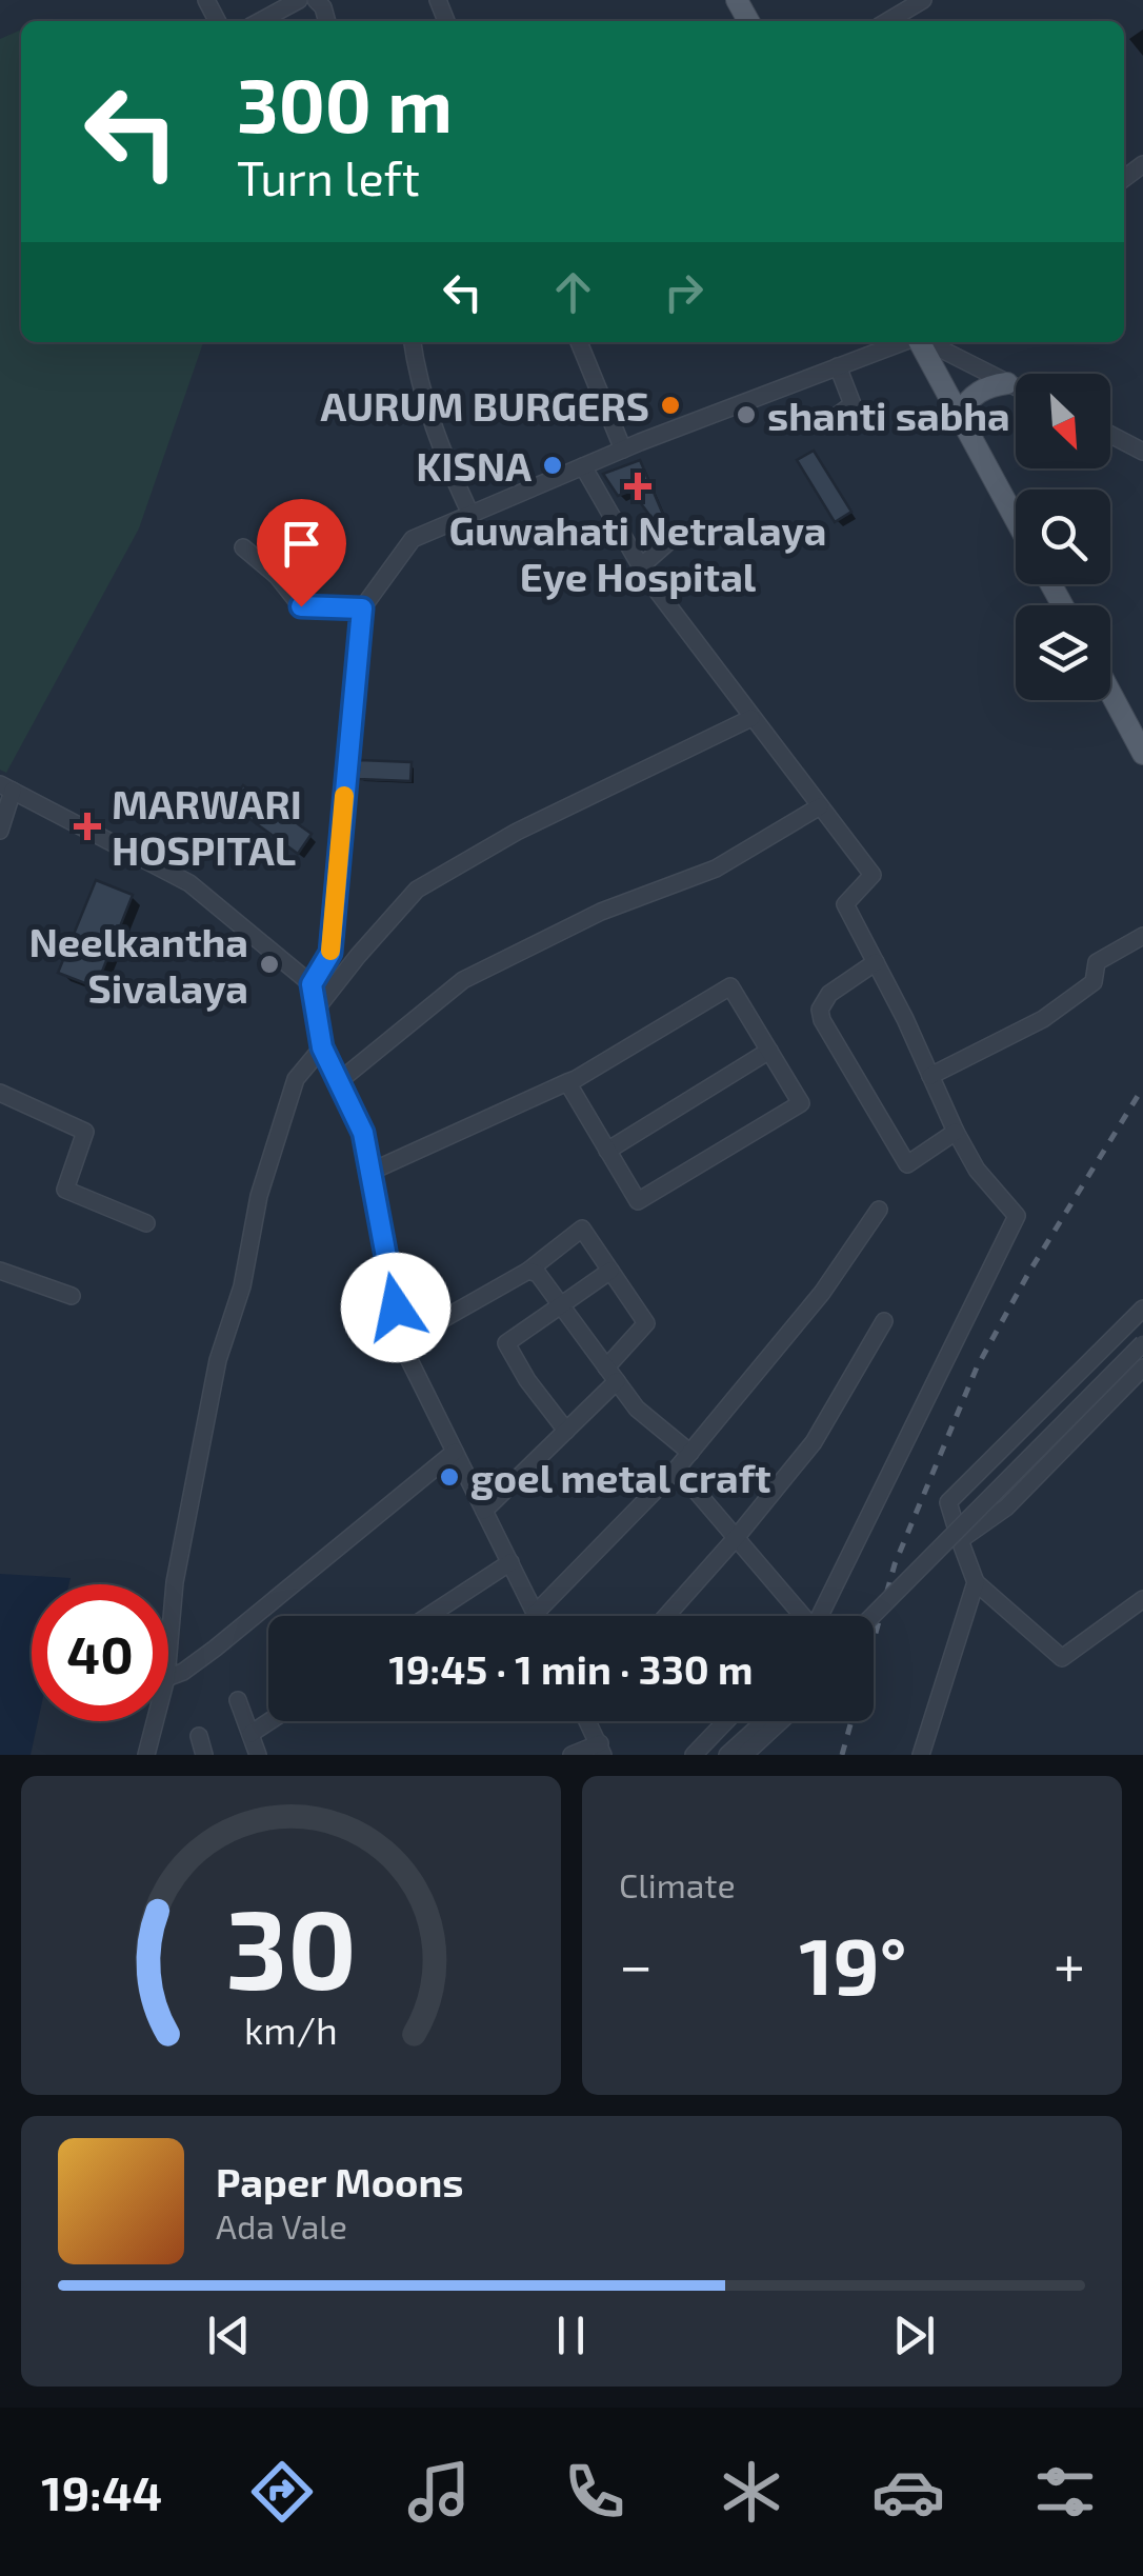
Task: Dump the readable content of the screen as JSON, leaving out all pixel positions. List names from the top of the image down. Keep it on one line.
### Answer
{"places":{"other":["AURUM BURGERS","shanti sabha","KISNA","Neelkantha Sivalaya","goel metal craft"],"health":["Guwahati Netralaya Eye Hospital","MARWARI HOSPITAL"]},"north":"bottom right","page":{"turn":["300 m","Turn left"],"limit":"40","trip":"19:45 · 1 min · 330 m","tile":"Climate","heat":["−","19°","+"],"song":["Paper Moons","Ada Vale"],"tabs":"19:44","gauge":["30","km/h"]}}
